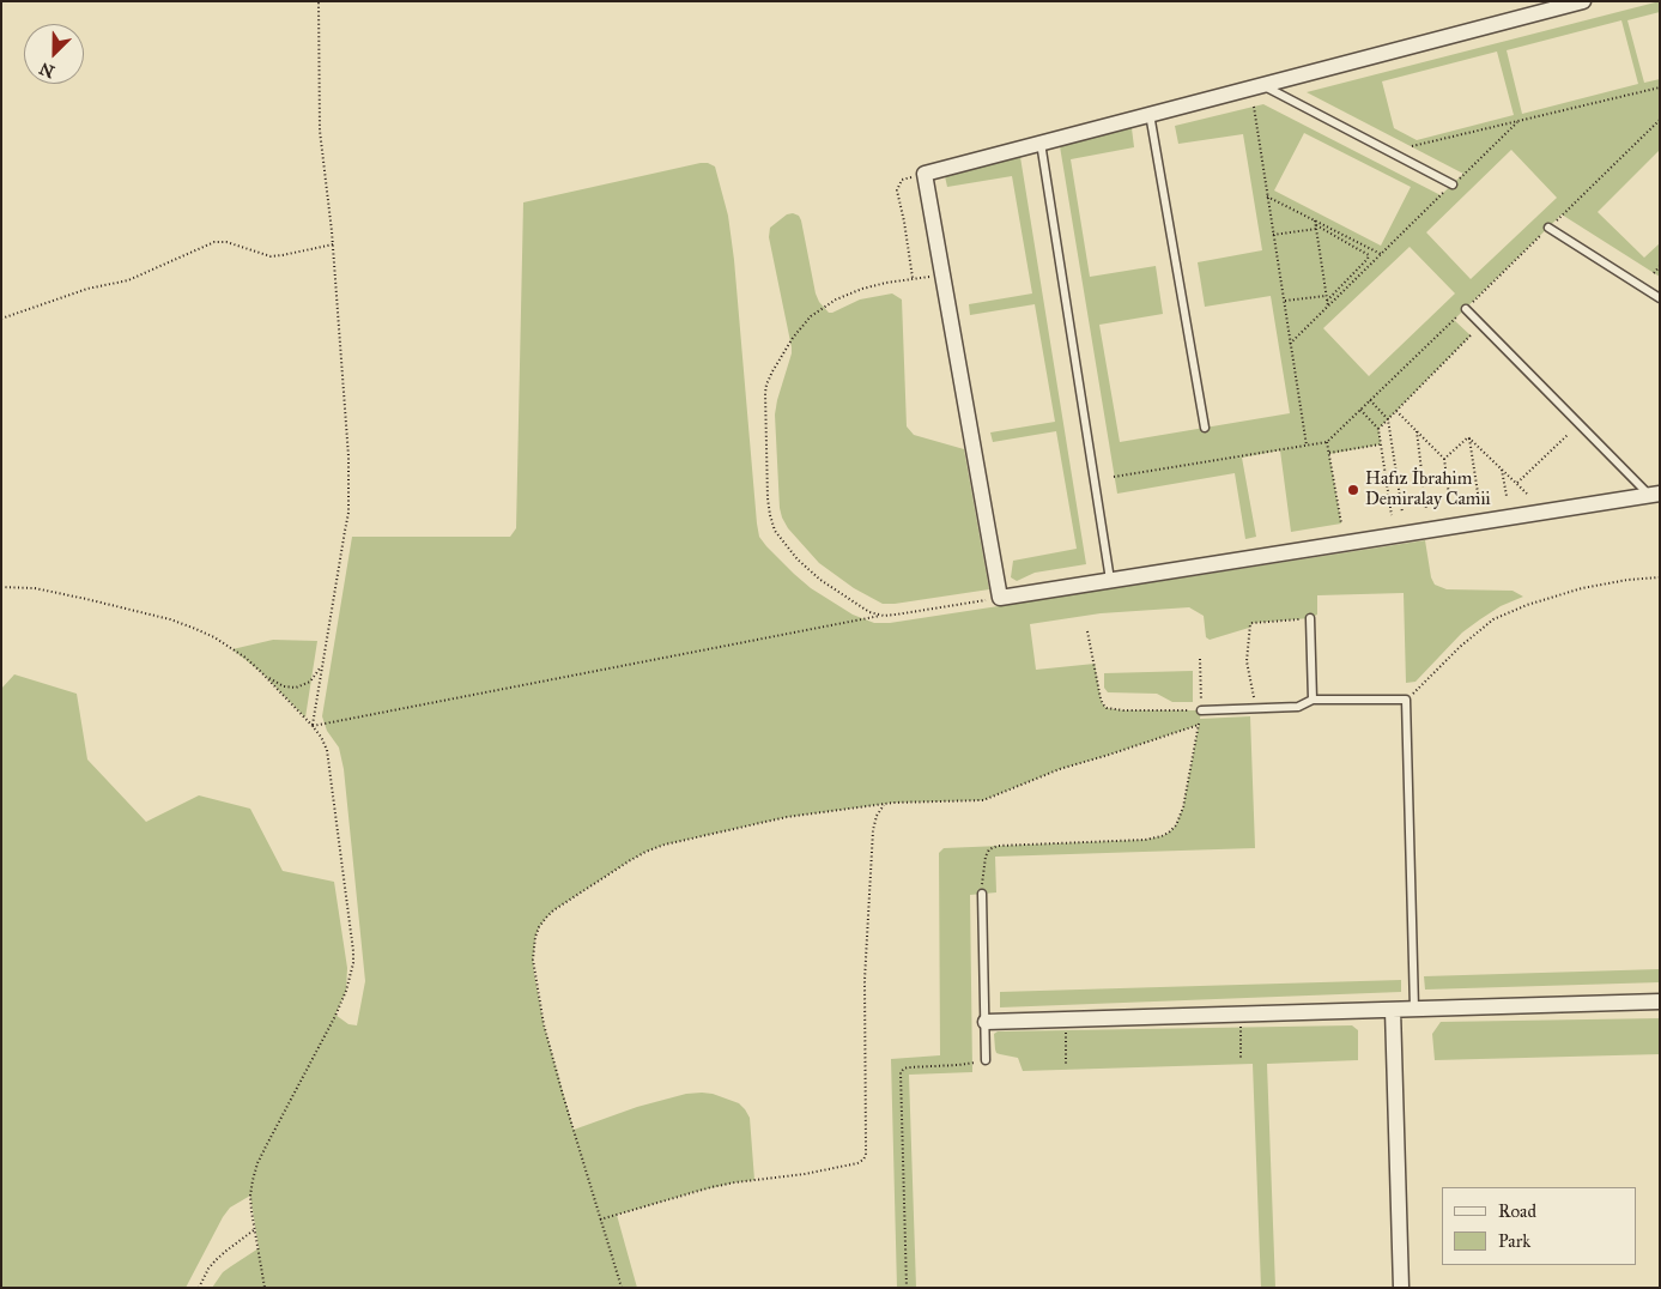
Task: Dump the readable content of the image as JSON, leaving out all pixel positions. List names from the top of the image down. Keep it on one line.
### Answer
{"places":["Hafız İbrahim Demiralay Camii"],"legend":["Road","Park"],"north":"bottom left"}
